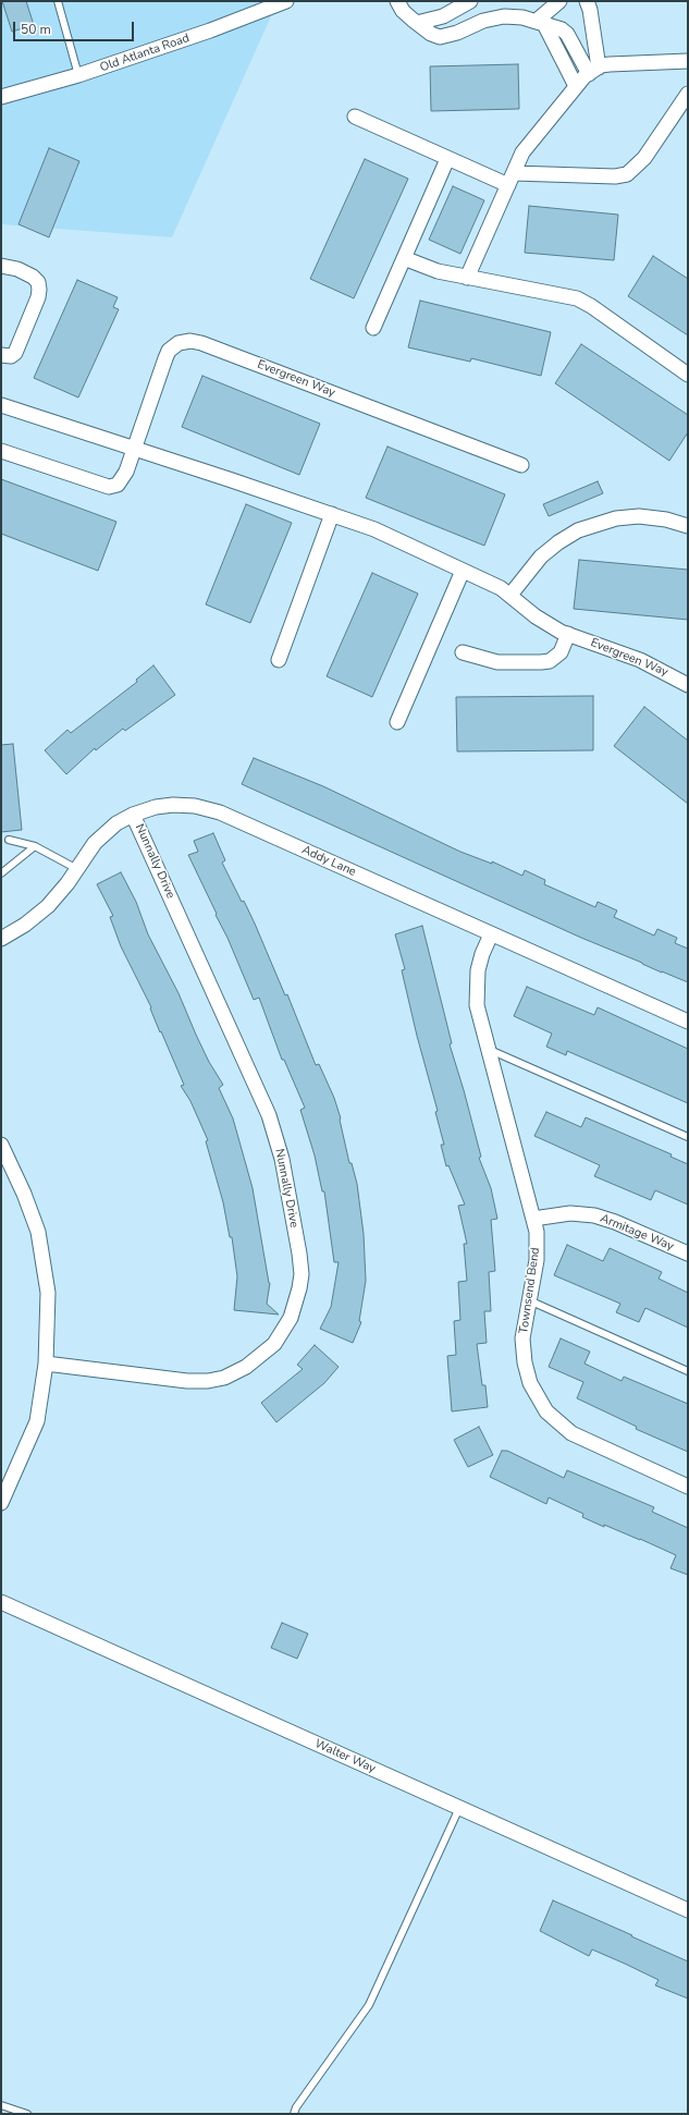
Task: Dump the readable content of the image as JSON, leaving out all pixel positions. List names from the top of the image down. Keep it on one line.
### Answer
{"streets":{"street":["Old Atlanta Road","Evergreen Way","Nunnally Drive","Addy Lane","Armitage Way","Townsend Bend","Walter Way"]},"crossings":[["Nunnally Drive","Addy Lane"],["Addy Lane","Townsend Bend"],["Armitage Way","Townsend Bend"]],"scale_bar":"50 m"}
